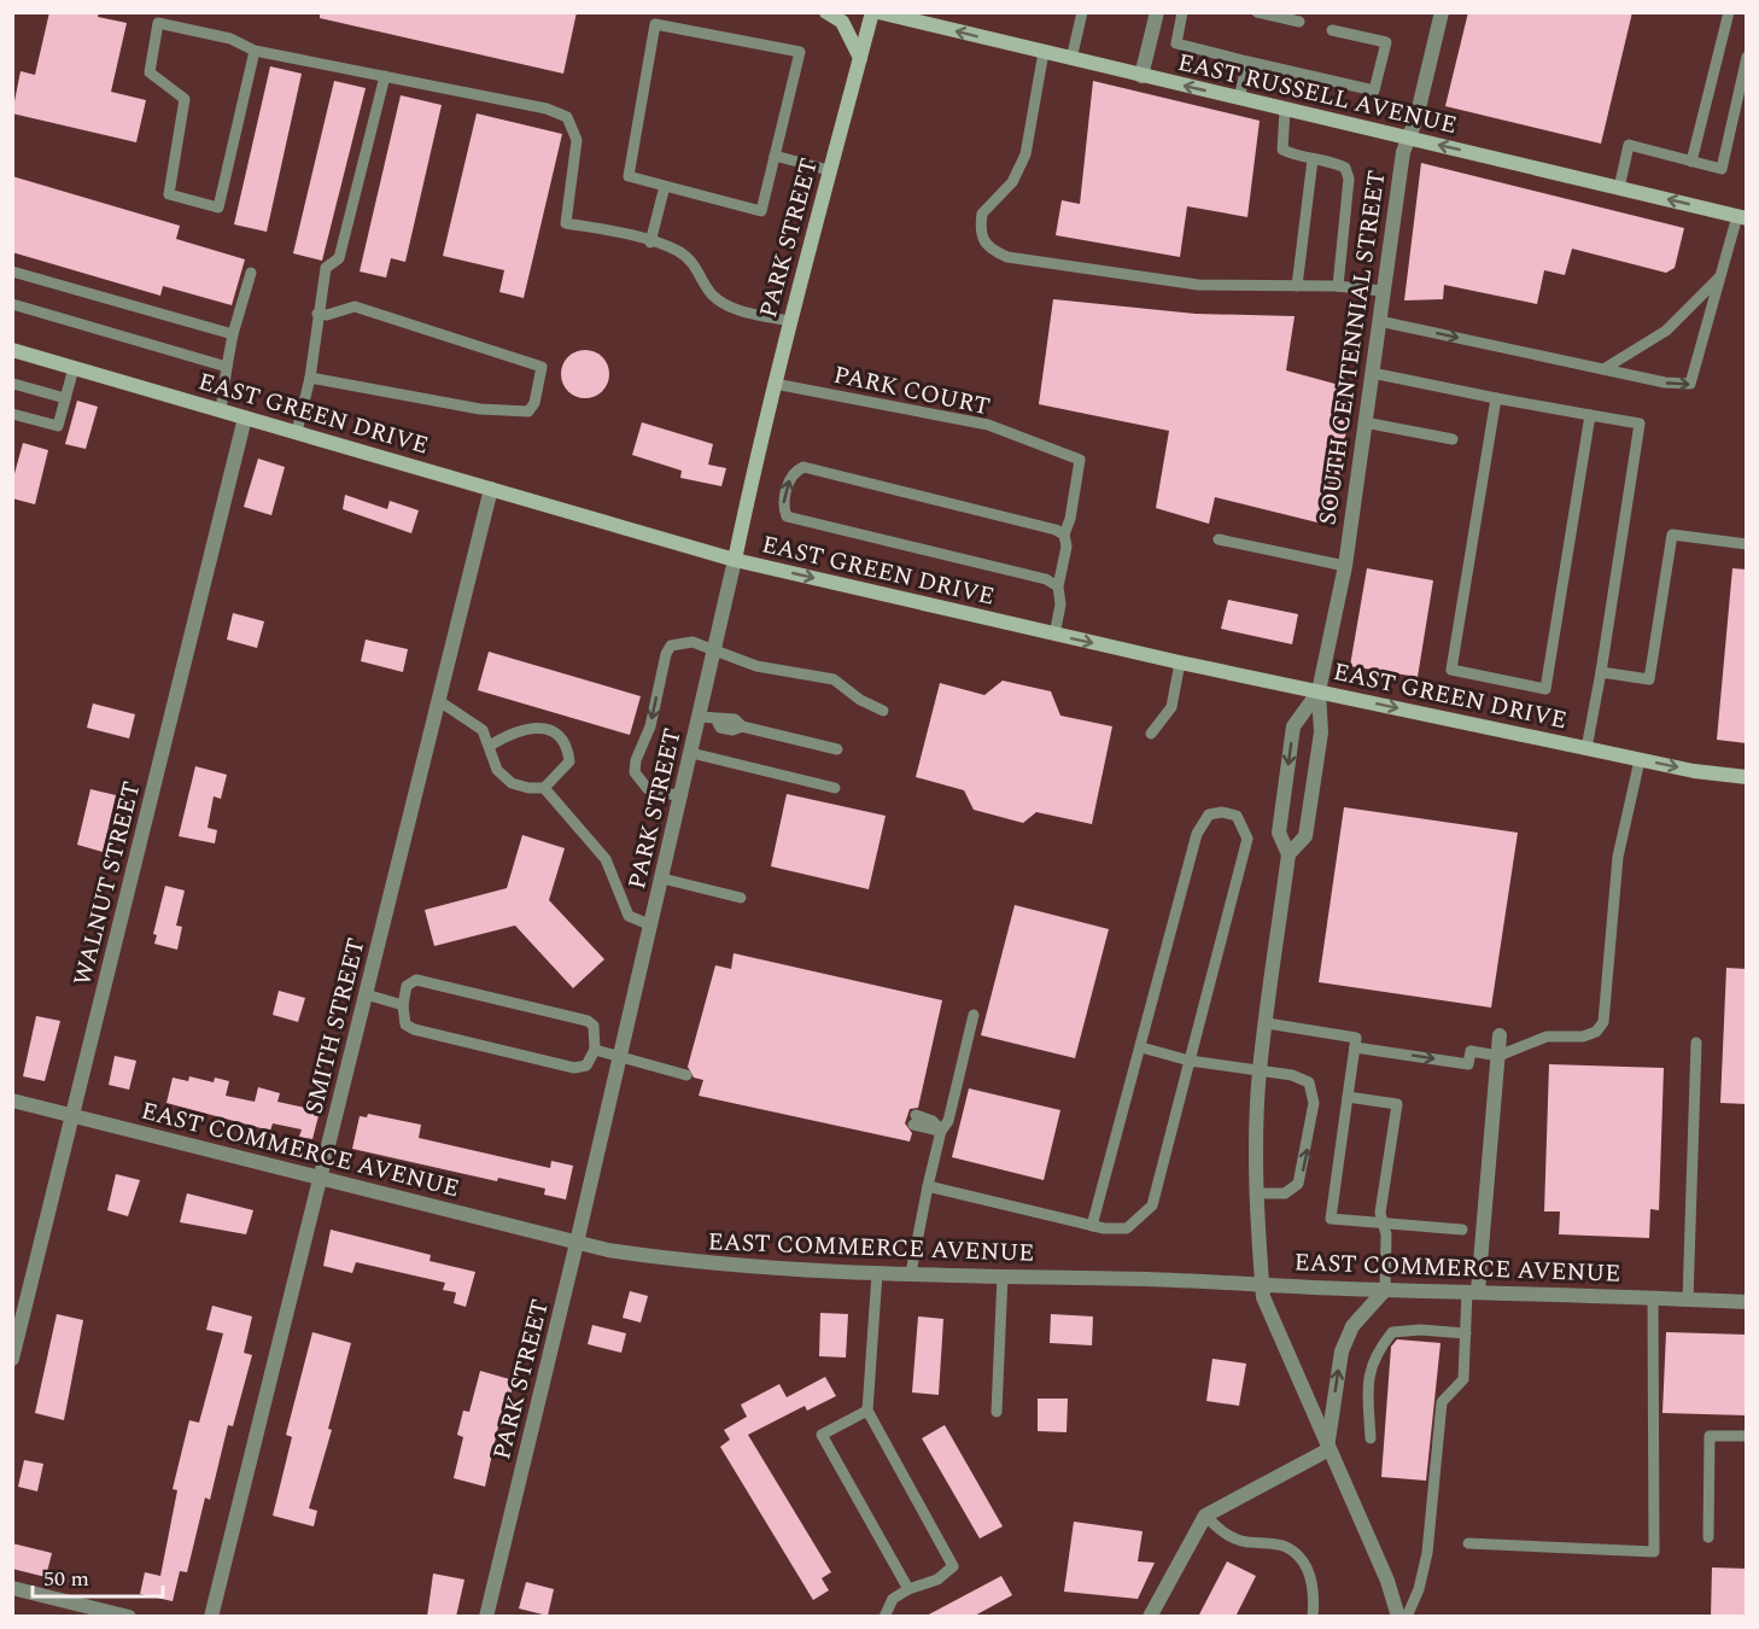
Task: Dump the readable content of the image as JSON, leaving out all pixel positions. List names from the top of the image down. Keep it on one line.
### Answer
{"streets":{"main road":["EAST RUSSELL AVENUE","PARK STREET","EAST GREEN DRIVE"],"street":["SOUTH CENTENNIAL STREET","WALNUT STREET","SMITH STREET","EAST COMMERCE AVENUE"],"lane":["PARK COURT"]},"crossings":[["EAST RUSSELL AVENUE","SOUTH CENTENNIAL STREET"],["PARK STREET","PARK COURT"],["PARK STREET","EAST GREEN DRIVE"],["PARK STREET","EAST COMMERCE AVENUE"],["SOUTH CENTENNIAL STREET","EAST GREEN DRIVE"],["SOUTH CENTENNIAL STREET","EAST COMMERCE AVENUE"],["EAST GREEN DRIVE","WALNUT STREET"],["EAST GREEN DRIVE","SMITH STREET"],["WALNUT STREET","EAST COMMERCE AVENUE"],["SMITH STREET","EAST COMMERCE AVENUE"]],"one_way":["EAST RUSSELL AVENUE","EAST GREEN DRIVE"],"scale_bar":"50 m"}
